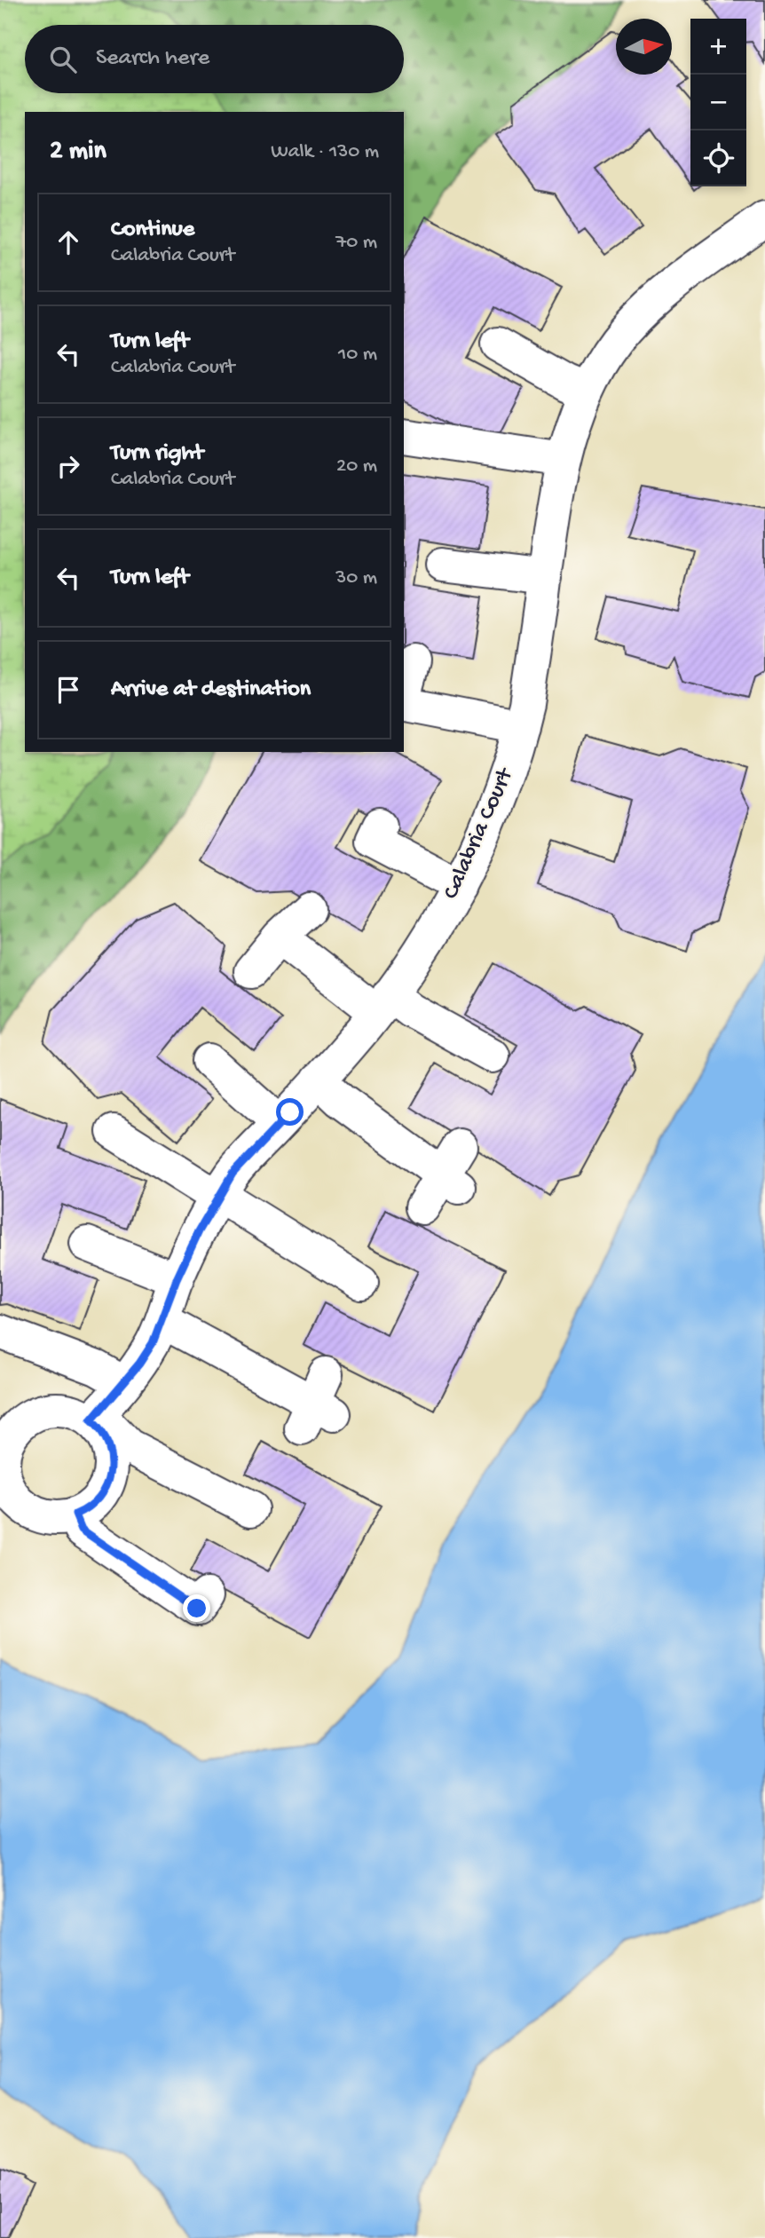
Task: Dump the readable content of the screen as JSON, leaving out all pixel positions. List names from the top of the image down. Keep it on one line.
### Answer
{"streets":{"street":["Calabria Court"]},"north":"right","page":{"map_buttons":["+","−"],"search":"Search here","heading":["2 min","Walk · 130 m"],"list":[["Continue","Calabria Court","70 m"],["Turn left","Calabria Court","10 m"],["Turn right","Calabria Court","20 m"],["Turn left","30 m"],"Arrive at destination"]}}
